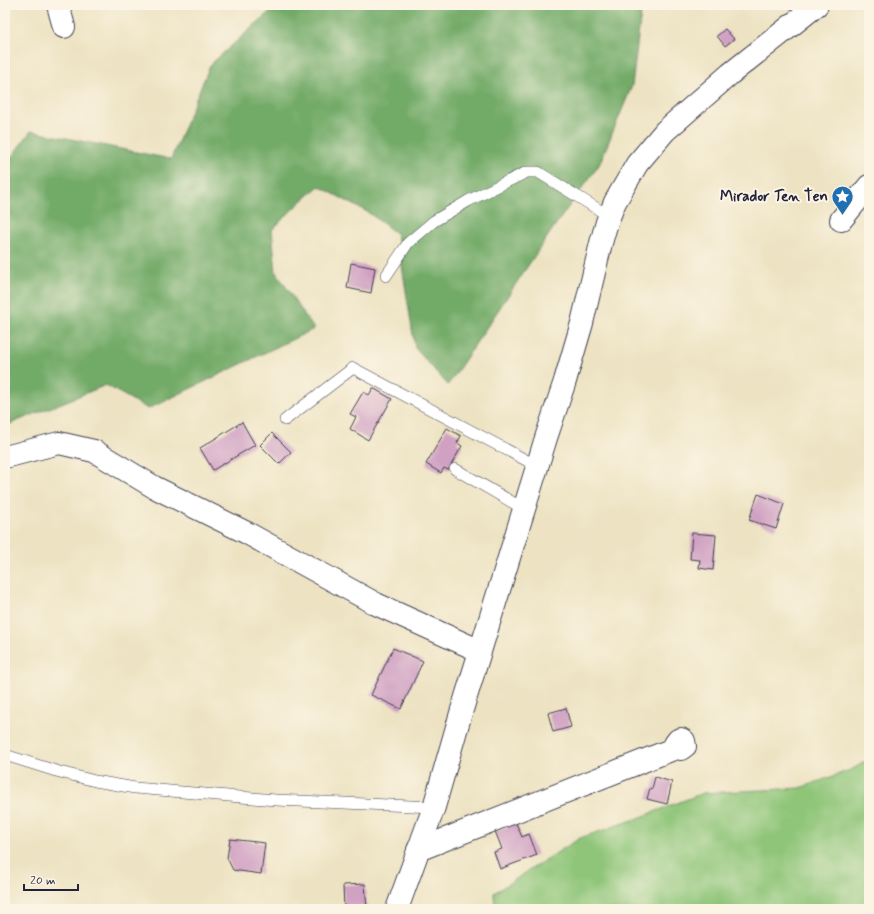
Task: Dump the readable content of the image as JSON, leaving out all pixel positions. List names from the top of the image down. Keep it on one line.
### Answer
{"places":{"place":["Mirador Ten Ten"]},"scale_bar":"20 m"}
